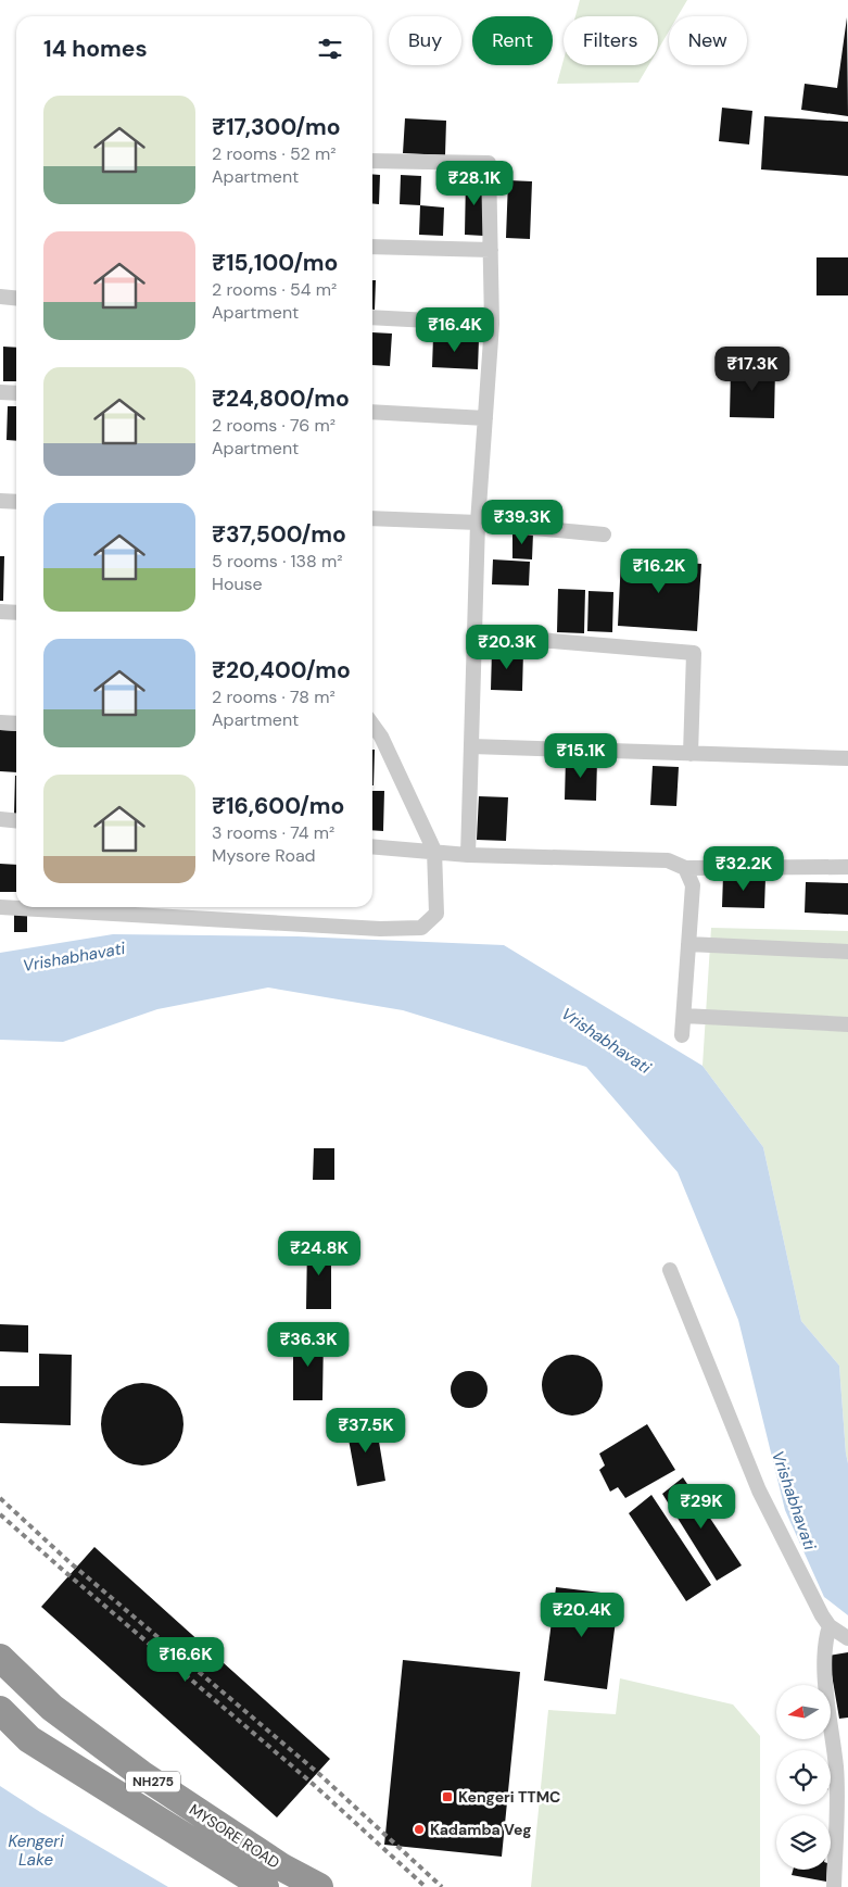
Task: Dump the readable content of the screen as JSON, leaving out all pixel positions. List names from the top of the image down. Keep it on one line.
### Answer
{"streets":{"highway":["NH275","MYSORE ROAD"]},"water":["Vrishabhavati","Kengeri Lake"],"places":{"transit":["Kengeri TTMC"],"other":["Kadamba Veg"]},"north":"left","page":{"chip":["Buy","Rent","Filters","New"],"heading":"14 homes","list":[{"name":"₹17,300/mo","note":"2 rooms · 52 m² · Apartment"},{"name":"₹15,100/mo","note":"2 rooms · 54 m² · Apartment"},{"name":"₹24,800/mo","note":"2 rooms · 76 m² · Apartment"},{"name":"₹37,500/mo","note":"5 rooms · 138 m² · House"},{"name":"₹20,400/mo","note":"2 rooms · 78 m² · Apartment"},{"name":"₹16,600/mo","note":"3 rooms · 74 m² · Mysore Road"}],"price":["₹28.1K","₹16.4K","₹17.3K","₹39.3K","₹16.2K","₹20.3K","₹15.1K","₹32.2K","₹24.8K","₹36.3K","₹37.5K","₹29K","₹20.4K","₹16.6K"]}}
